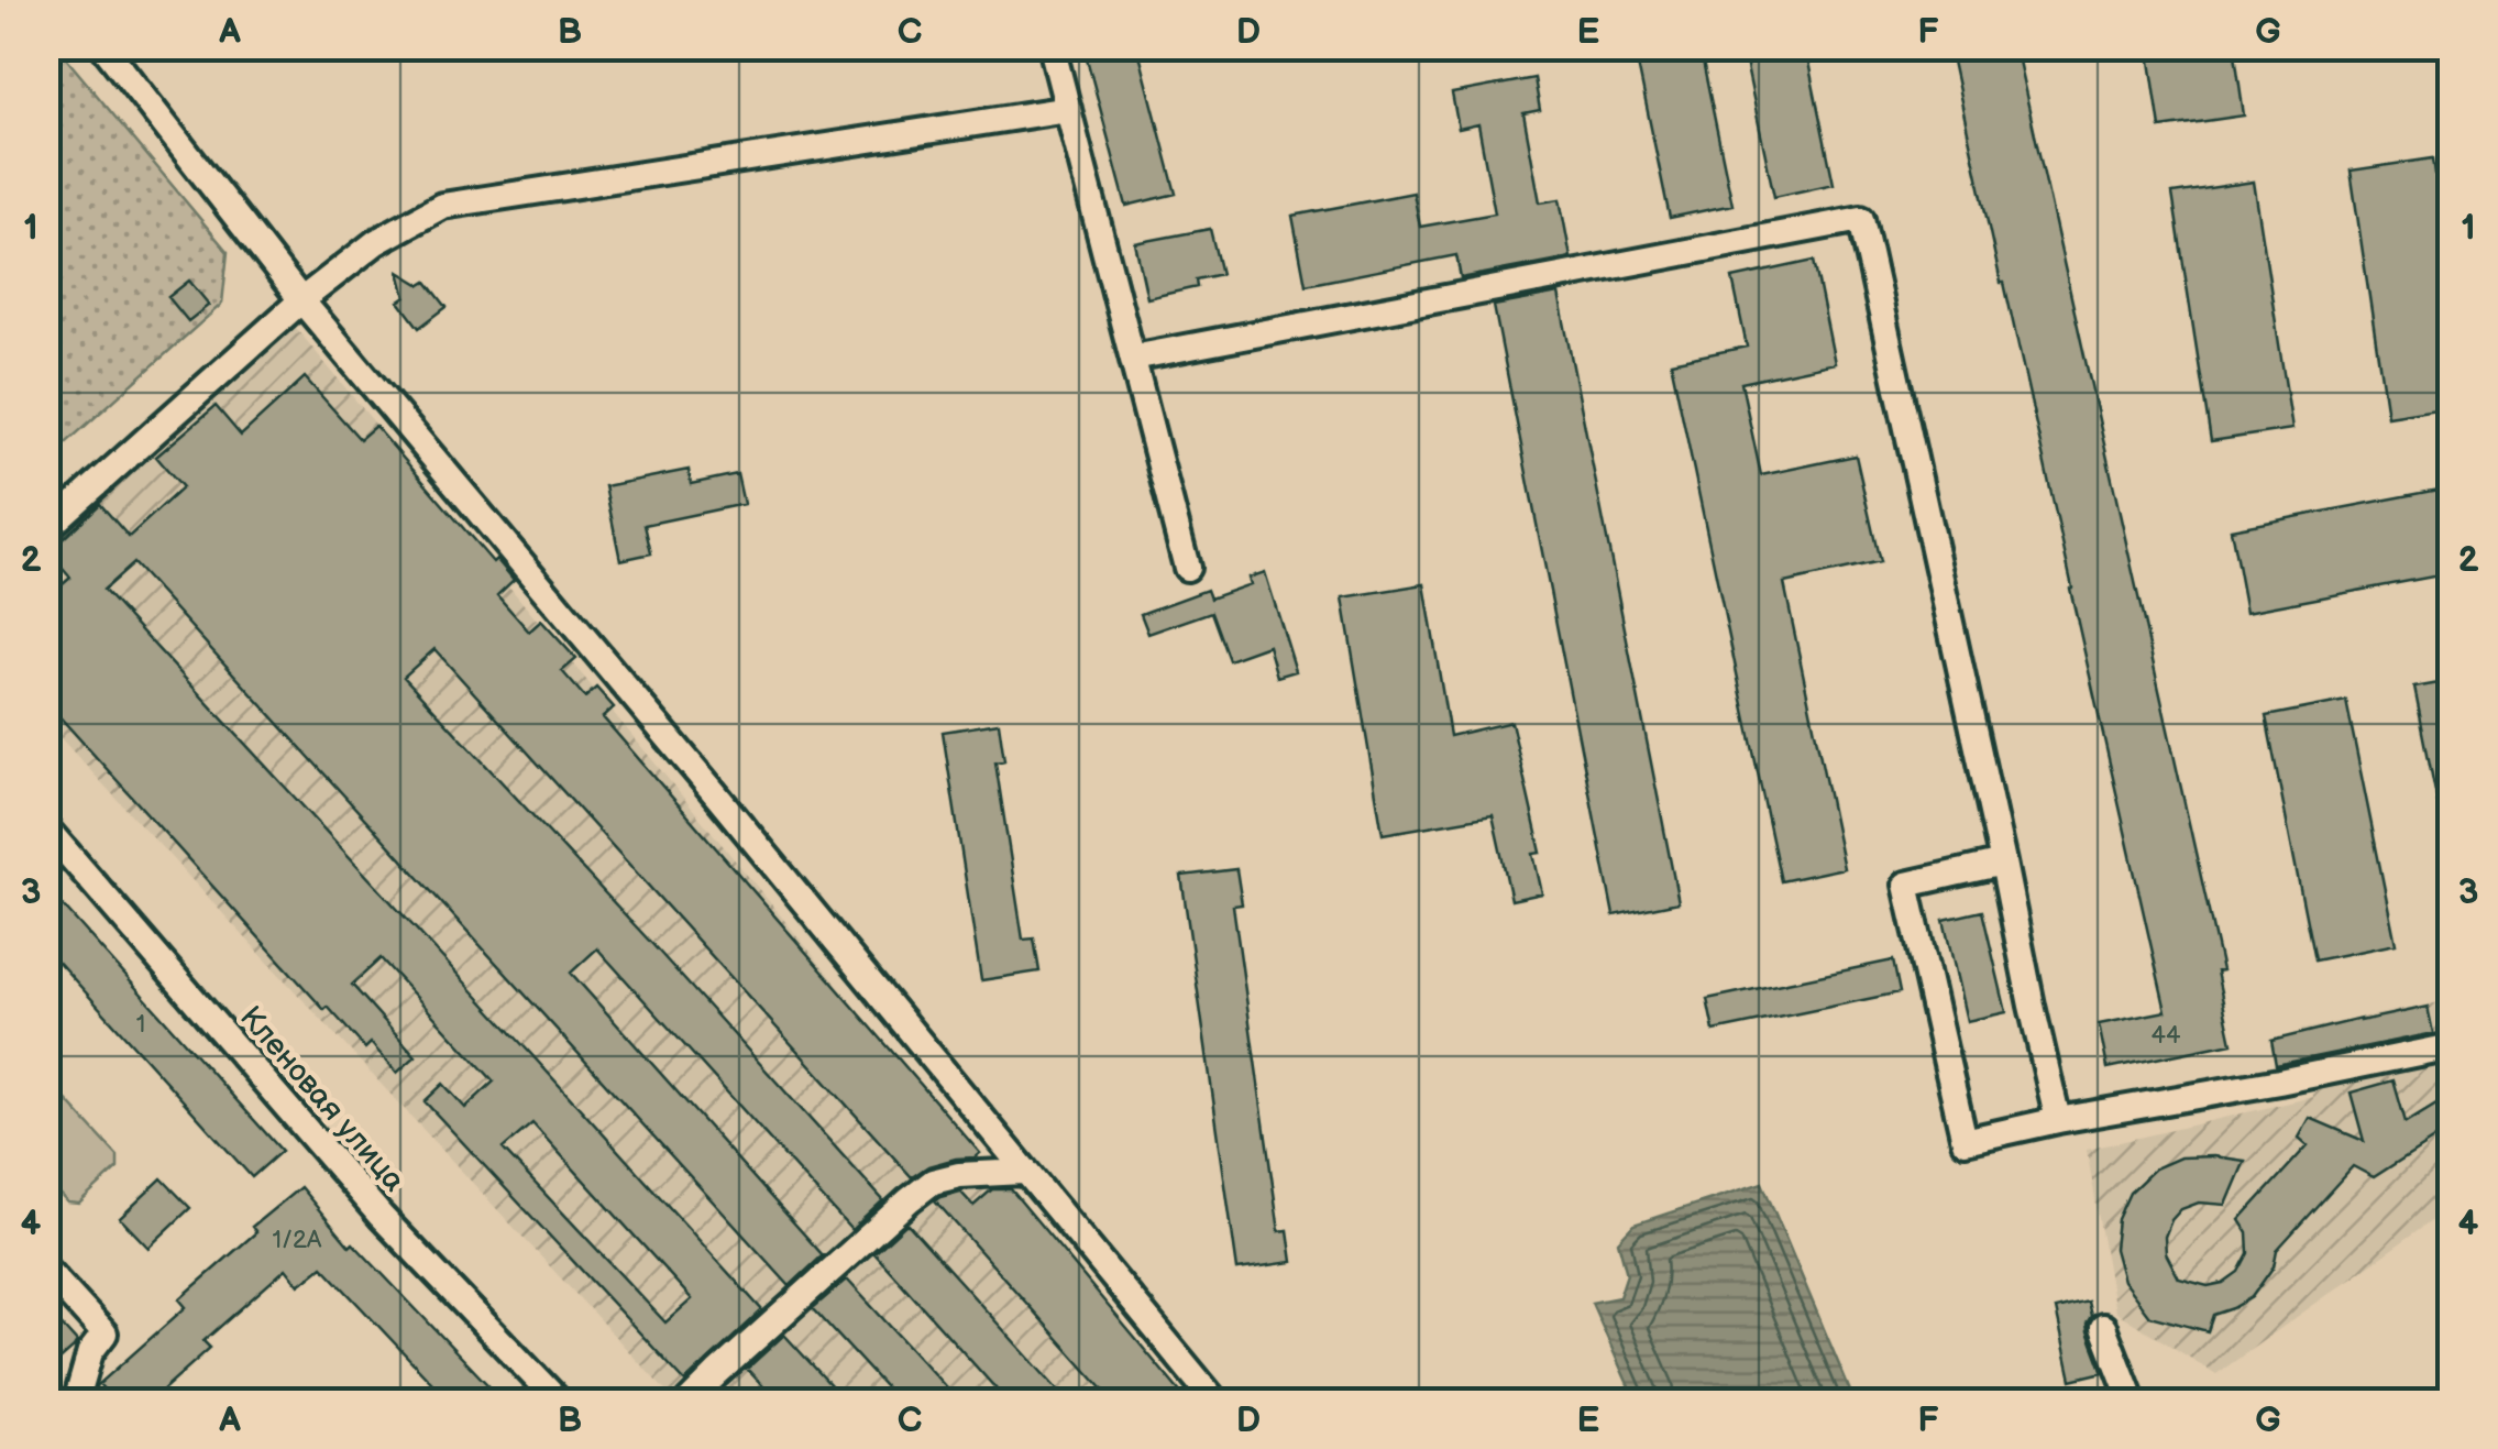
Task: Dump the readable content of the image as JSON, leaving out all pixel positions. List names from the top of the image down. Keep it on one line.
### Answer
{"streets":{"street":["Кленовая улица"]},"house_numbers":["1","44","1/2А"],"grid":{"columns":["A","B","C","D","E","F","G"],"rows":["1","2","3","4"]}}
